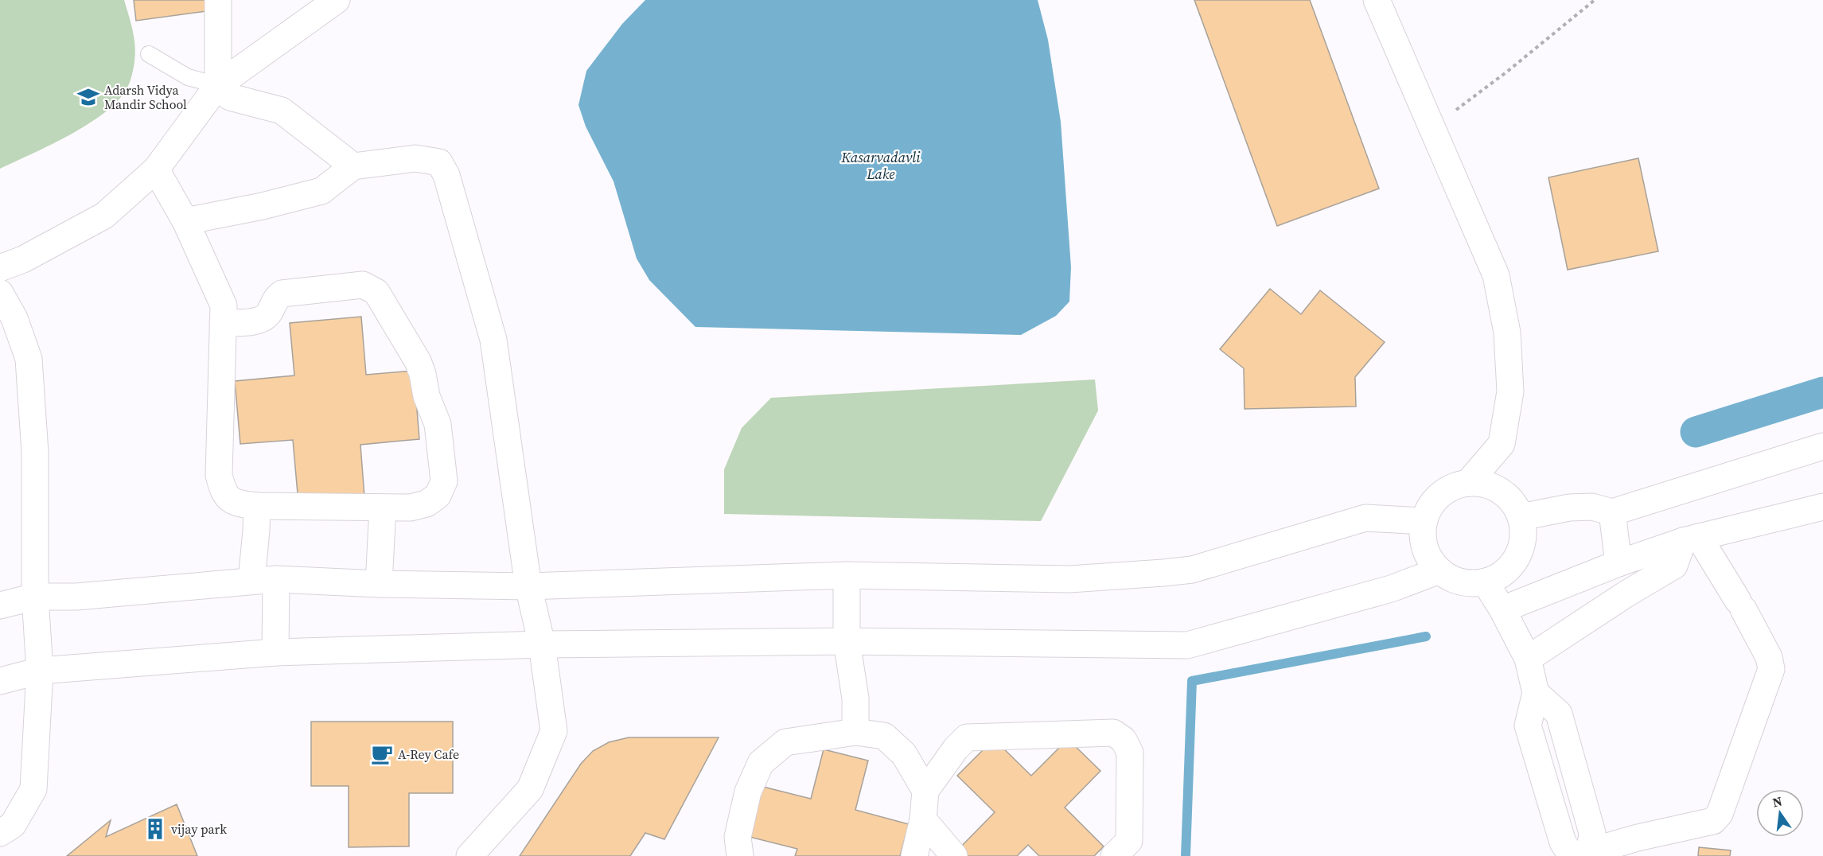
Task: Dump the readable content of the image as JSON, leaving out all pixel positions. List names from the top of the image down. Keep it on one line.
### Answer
{"water":["Kasarvadavli Lake"],"places":{"school or university":["Adarsh Vidya Mandir School"],"cafe":["A-Rey Cafe"],"building":["vijay park"]},"north":"top"}
